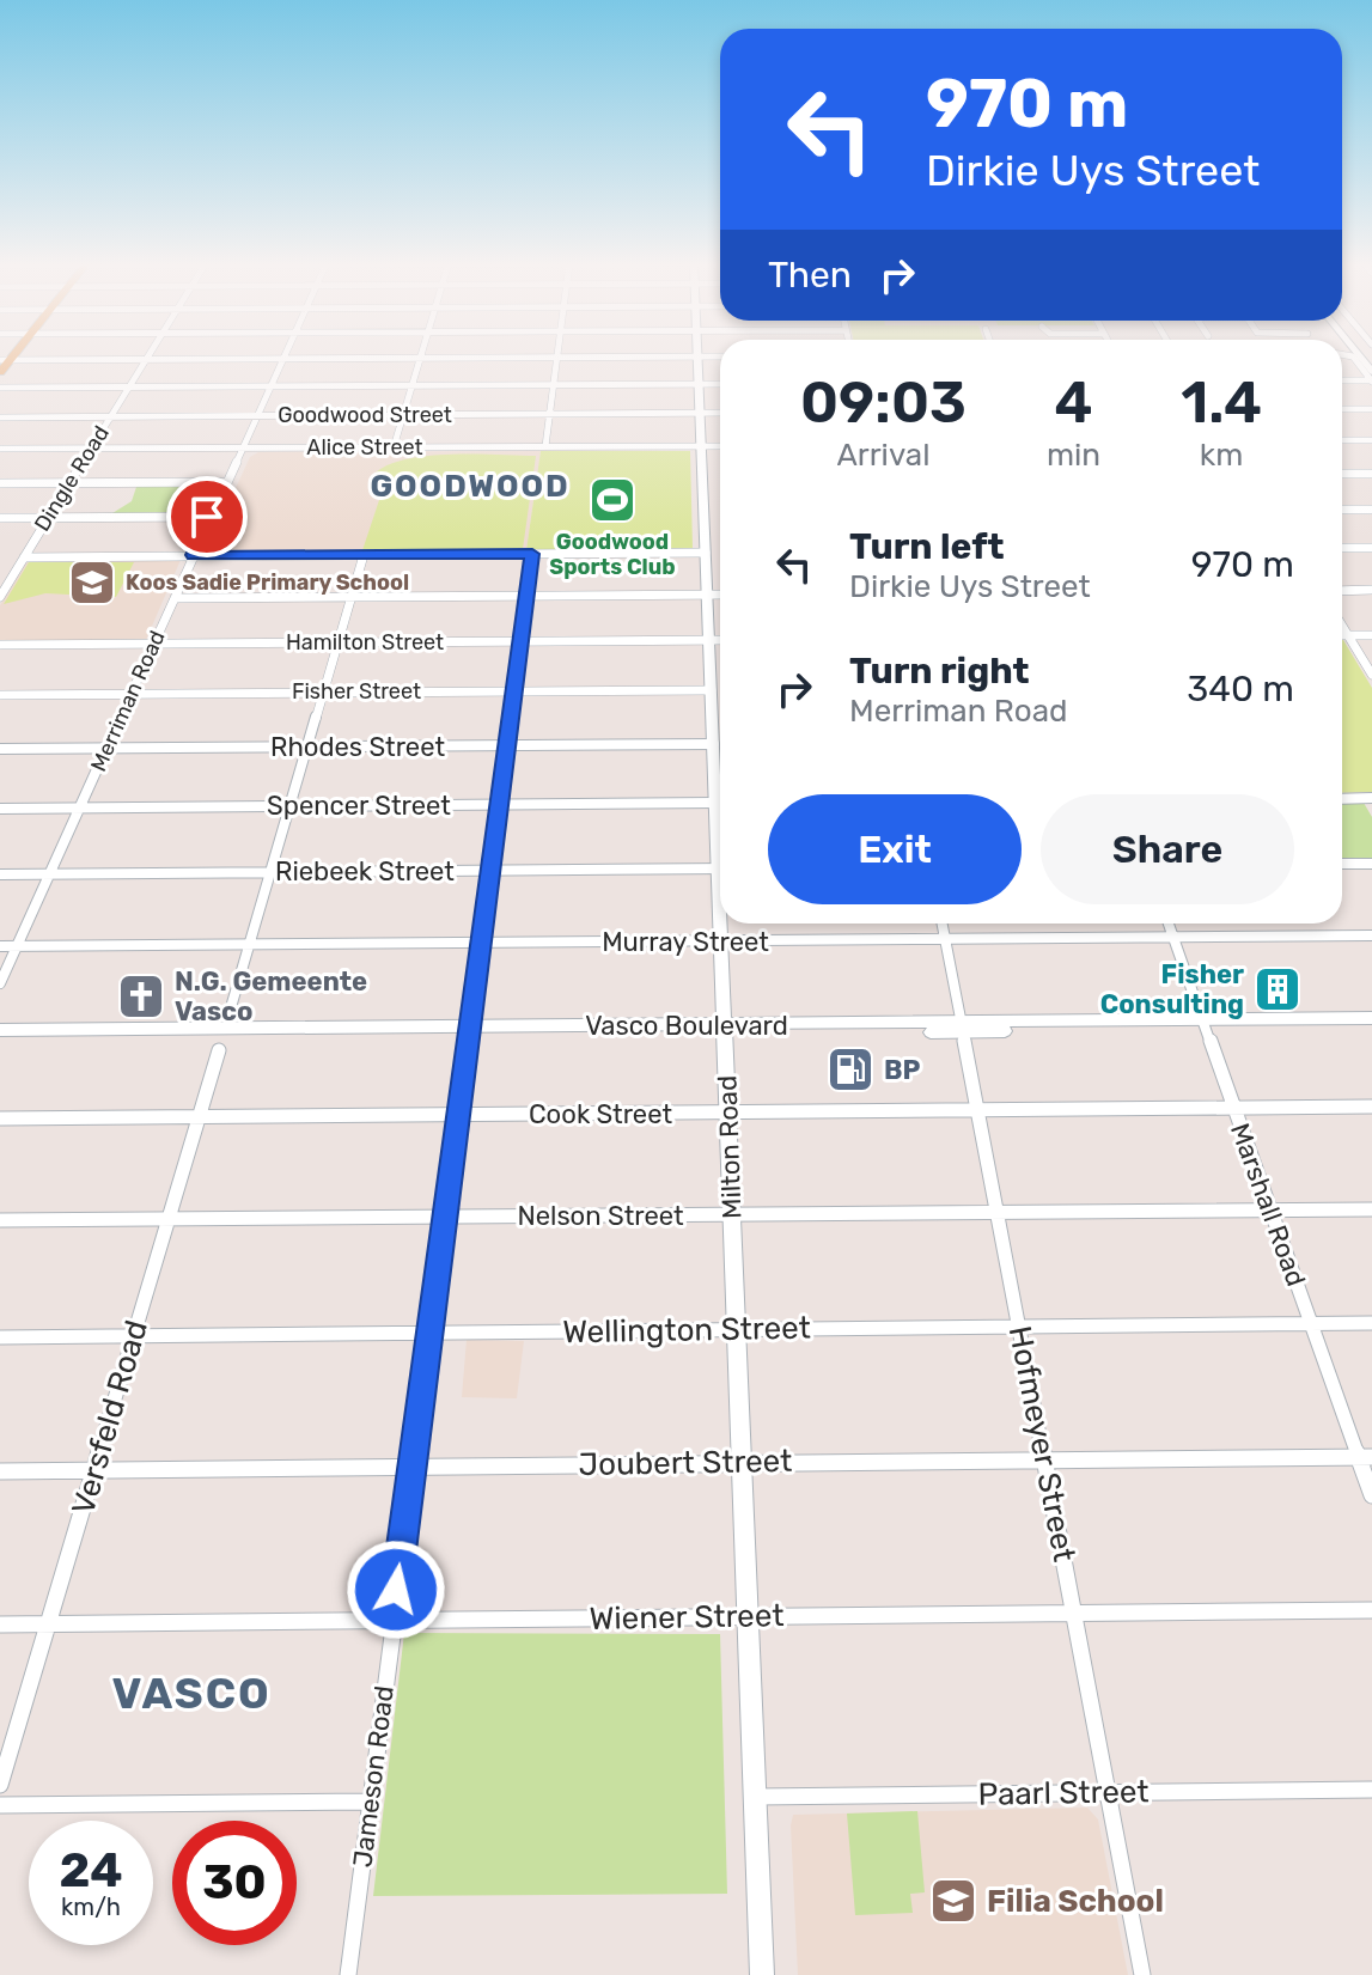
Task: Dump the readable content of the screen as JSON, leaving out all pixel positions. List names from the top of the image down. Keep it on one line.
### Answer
{"streets":{"street":["Goodwood Street","Alice Street","Dingle Road","Hamilton Street","Fisher Street","Merriman Road","Rhodes Street","Spencer Street","Riebeek Street","Murray Street","Vasco Boulevard","Cook Street","Milton Road","Marshall Road","Nelson Street","Wellington Street","Versfeld Road","Hofmeyer Street","Joubert Street","Wiener Street","Jameson Road","Paarl Street"]},"crossings":[["Goodwood Street","Dingle Road"],["Goodwood Street","Merriman Road"],["Goodwood Street","Milton Road"],["Alice Street","Dingle Road"],["Alice Street","Merriman Road"],["Alice Street","Milton Road"],["Hamilton Street","Merriman Road"],["Hamilton Street","Milton Road"],["Hamilton Street","Jameson Road"],["Fisher Street","Merriman Road"],["Fisher Street","Milton Road"],["Fisher Street","Jameson Road"],["Merriman Road","Rhodes Street"],["Merriman Road","Spencer Street"],["Merriman Road","Riebeek Street"],["Merriman Road","Murray Street"],["Rhodes Street","Milton Road"],["Rhodes Street","Jameson Road"],["Spencer Street","Milton Road"],["Spencer Street","Jameson Road"],["Riebeek Street","Jameson Road"],["Murray Street","Milton Road"],["Murray Street","Marshall Road"],["Murray Street","Hofmeyer Street"],["Murray Street","Jameson Road"],["Vasco Boulevard","Milton Road"],["Vasco Boulevard","Marshall Road"],["Vasco Boulevard","Hofmeyer Street"],["Vasco Boulevard","Jameson Road"],["Cook Street","Milton Road"],["Cook Street","Marshall Road"],["Cook Street","Versfeld Road"],["Cook Street","Hofmeyer Street"],["Cook Street","Jameson Road"],["Milton Road","Nelson Street"],["Milton Road","Wellington Street"],["Milton Road","Joubert Street"],["Milton Road","Wiener Street"],["Milton Road","Paarl Street"],["Marshall Road","Nelson Street"],["Marshall Road","Wellington Street"],["Marshall Road","Joubert Street"],["Nelson Street","Versfeld Road"],["Nelson Street","Hofmeyer Street"],["Nelson Street","Jameson Road"],["Wellington Street","Versfeld Road"],["Wellington Street","Hofmeyer Street"],["Wellington Street","Jameson Road"],["Versfeld Road","Joubert Street"],["Versfeld Road","Wiener Street"],["Hofmeyer Street","Joubert Street"],["Hofmeyer Street","Wiener Street"],["Hofmeyer Street","Paarl Street"],["Joubert Street","Jameson Road"],["Wiener Street","Jameson Road"]],"districts":["GOODWOOD","VASCO"],"places":{"sports":["Goodwood Sports Club"],"school or university":["Koos Sadie Primary School","Filia School"],"building":["Fisher Consulting"],"church":["N.G. Gemeente Vasco"],"fuel station":["BP"]},"page":{"turn":["970 m","Dirkie Uys Street"],"then":"Then","eta":["09:03","Arrival","4","min","1.4","km"],"list":[{"name":"Turn left","note":"Dirkie Uys Street","value":"970 m"},{"name":"Turn right","note":"Merriman Road","value":"340 m"}],"buttons":["Exit","Share"],"speed":"24 km/h","limit":"30"}}
